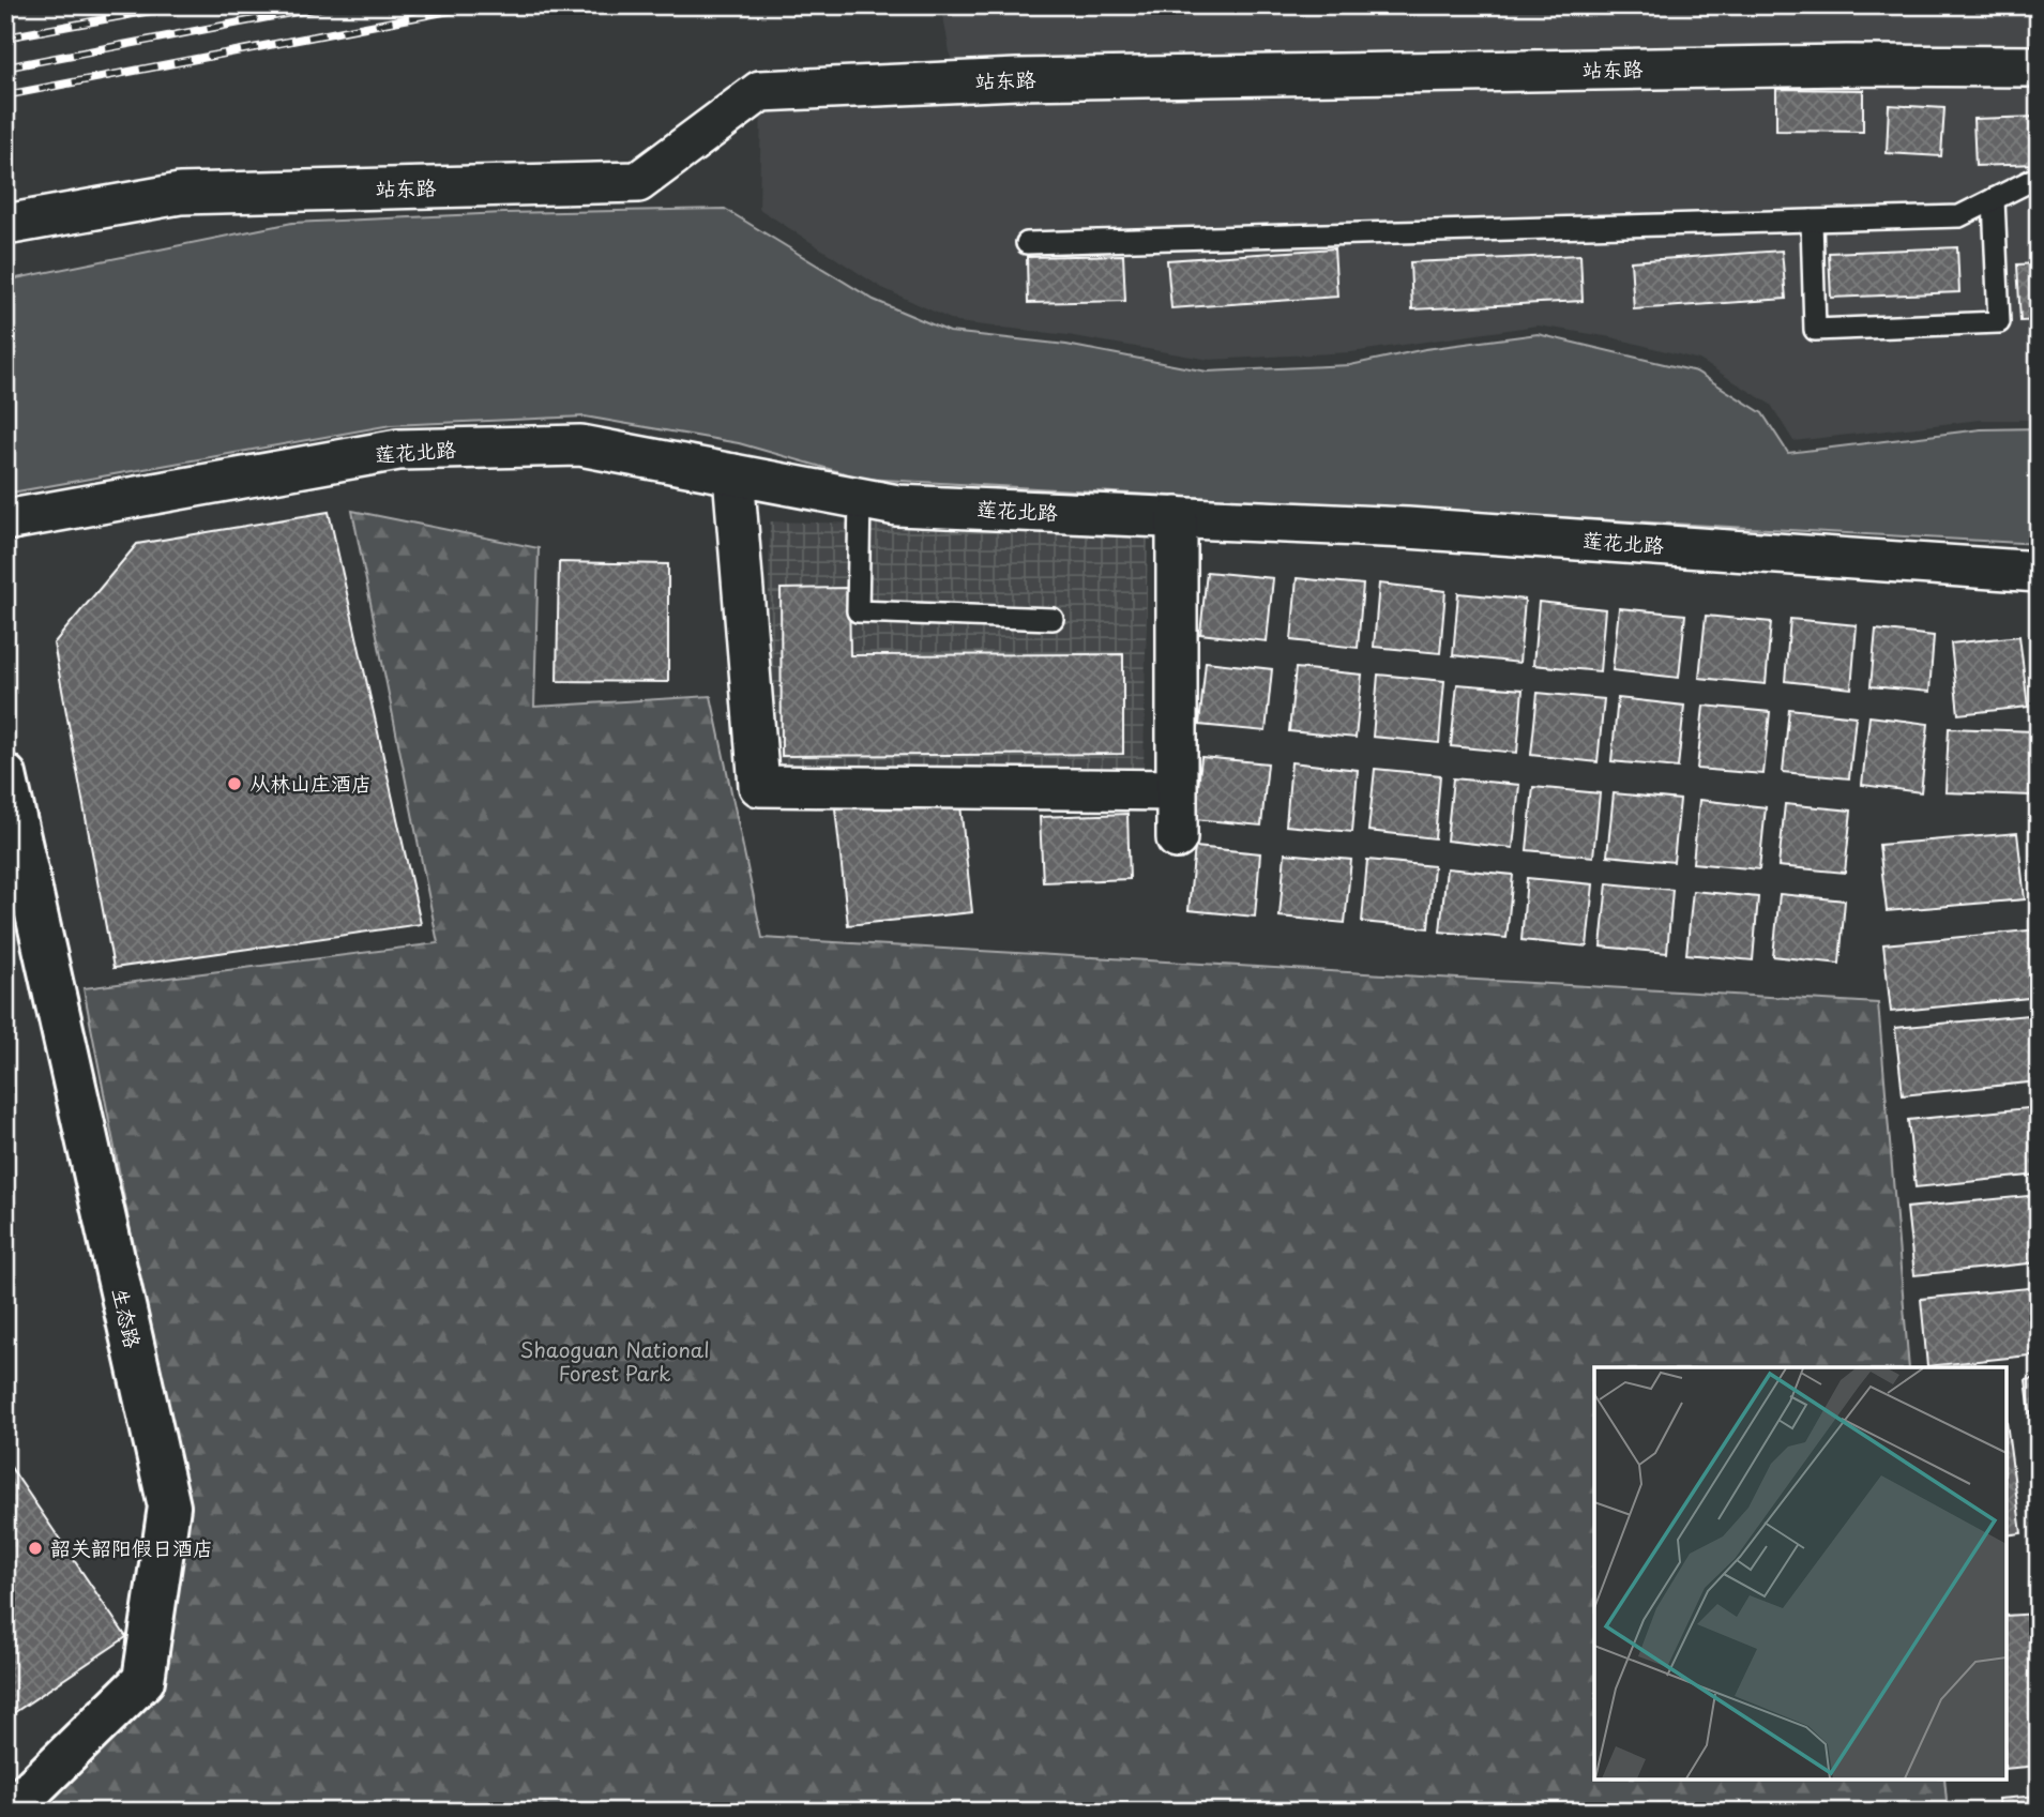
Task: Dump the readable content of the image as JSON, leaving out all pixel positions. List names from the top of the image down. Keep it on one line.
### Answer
{"streets":{"street":["站东路","莲花北路","生态路"]},"parks":["Shaoguan National Forest Park"],"places":["从林山庄酒店","韶关韶阳假日酒店"]}
